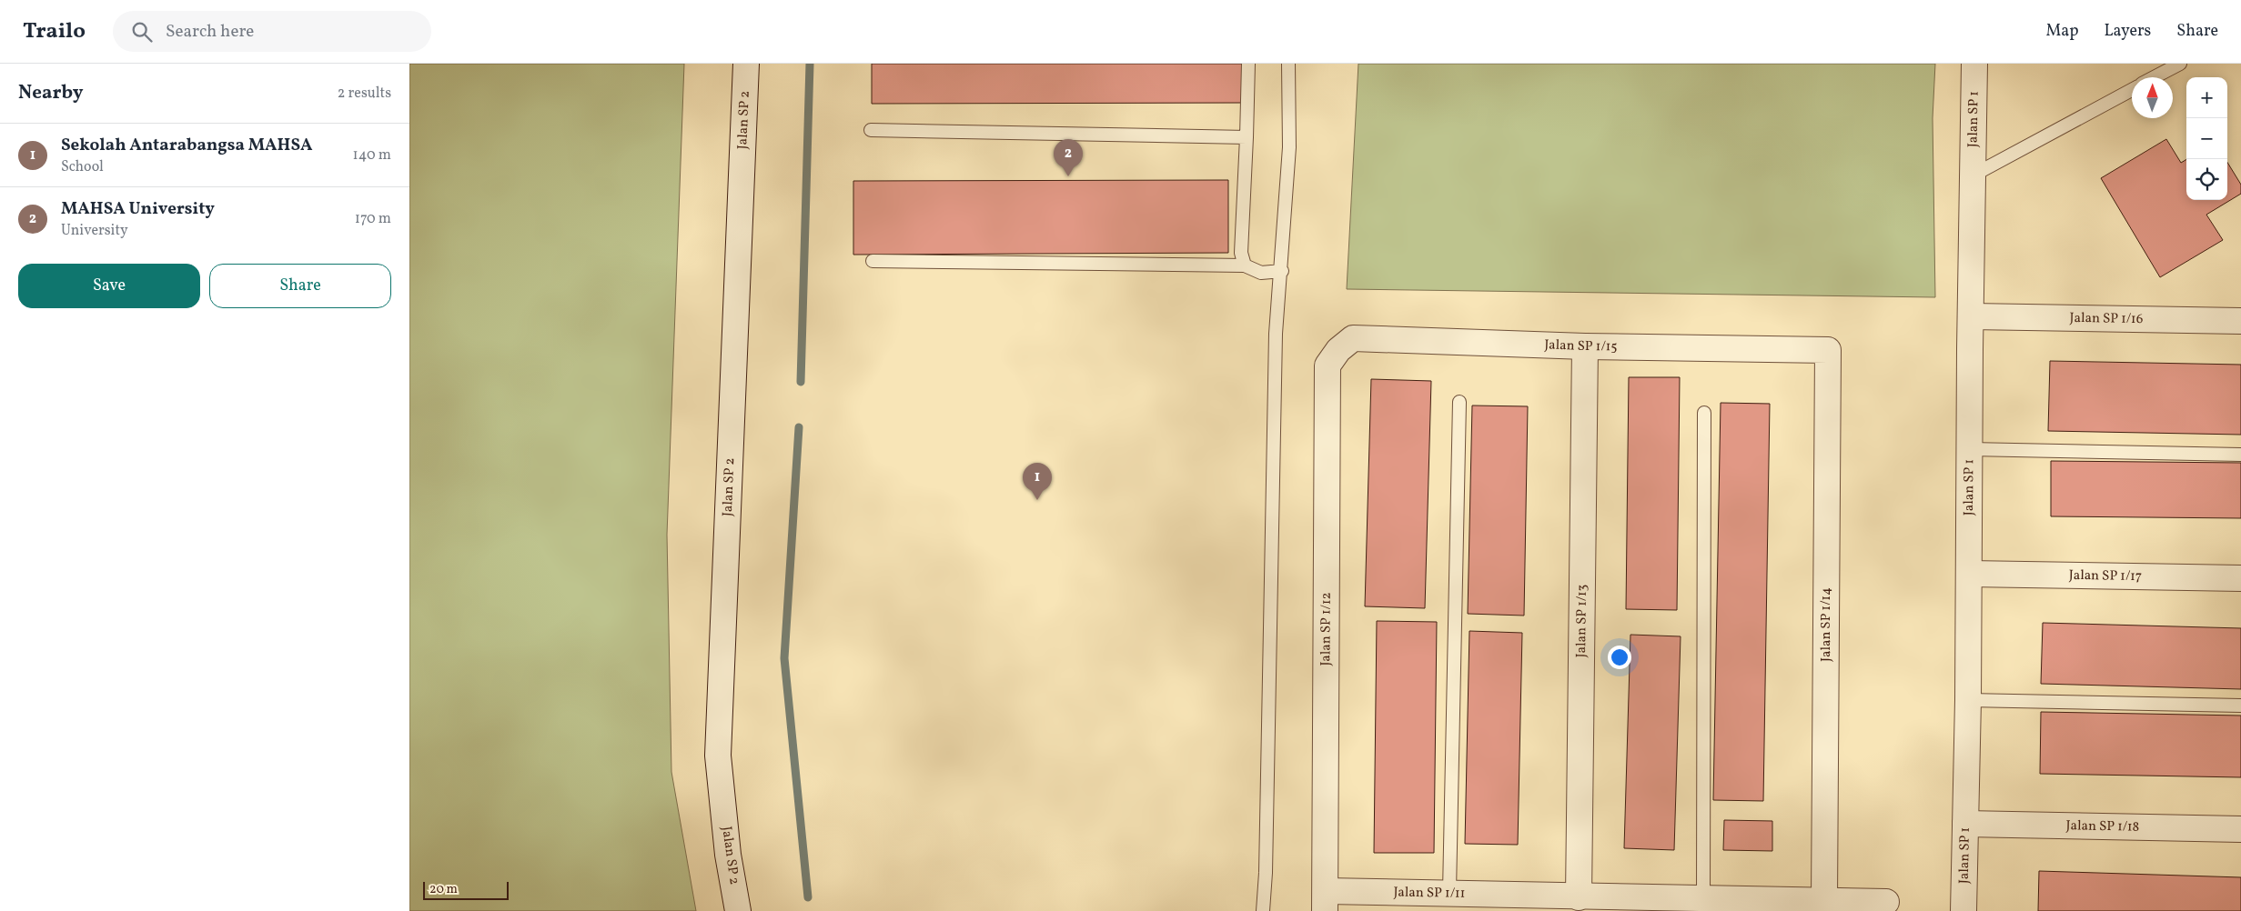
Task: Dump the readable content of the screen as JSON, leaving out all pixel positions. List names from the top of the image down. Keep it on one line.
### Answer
{"streets":{"street":["Jalan SP 1","Jalan SP 2","Jalan SP 1/16","Jalan SP 1/15","Jalan SP 1/17","Jalan SP 1/13","Jalan SP 1/14","Jalan SP 1/12","Jalan SP 1/18","Jalan SP 1/11"]},"crossings":[["Jalan SP 1","Jalan SP 1/16"],["Jalan SP 1","Jalan SP 1/17"],["Jalan SP 1","Jalan SP 1/18"],["Jalan SP 1/15","Jalan SP 1/13"],["Jalan SP 1/15","Jalan SP 1/14"],["Jalan SP 1/15","Jalan SP 1/12"],["Jalan SP 1/13","Jalan SP 1/11"],["Jalan SP 1/14","Jalan SP 1/11"],["Jalan SP 1/12","Jalan SP 1/11"]],"scale_bar":"20 m","north":"top","page":{"header":"Trailo","search":"Search here","nav":["Map","Layers","Share"],"heading":["Nearby","2 results"],"map_buttons":["+","−"],"list":[{"mark":"1","name":"Sekolah Antarabangsa MAHSA","note":"School","value":"140 m"},{"mark":"2","name":"MAHSA University","note":"University","value":"170 m"}],"pins":["2","1"],"buttons":["Save","Share"],"scale":"20 m"}}
